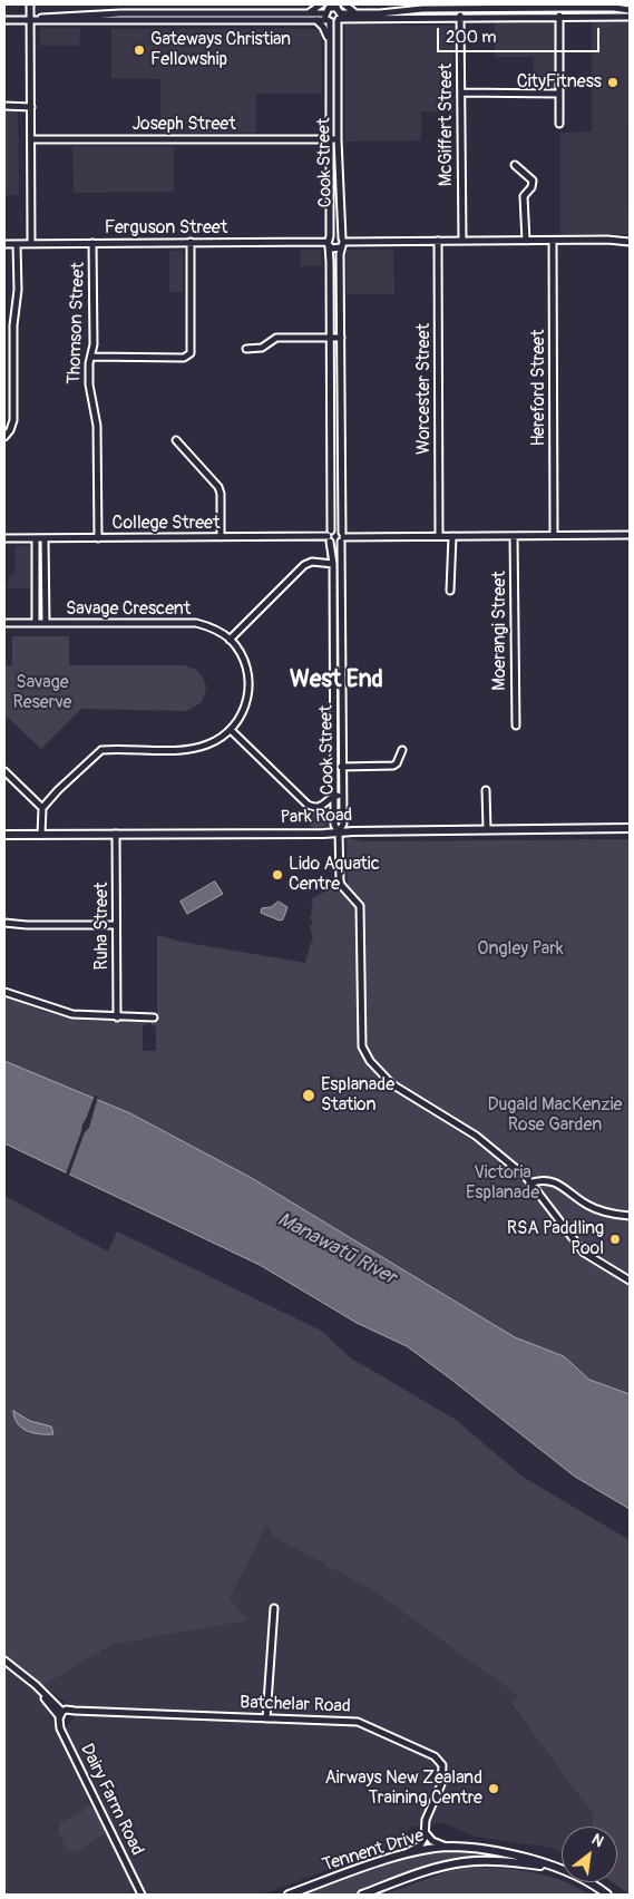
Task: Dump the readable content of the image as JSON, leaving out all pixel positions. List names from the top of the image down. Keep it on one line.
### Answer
{"streets":{"main road":["Park Road","Tennent Drive"],"street":["Joseph Street","McGiffert Street","Cook Street","Ferguson Street","Thomson Street","Hereford Street","Worcester Street","College Street","Savage Crescent","Moerangi Street","Ruha Street","Batchelar Road","Dairy Farm Road"]},"crossings":[["Joseph Street","Cook Street"],["Cook Street","Ferguson Street"],["Cook Street","College Street"],["Cook Street","Park Road"],["Ferguson Street","Thomson Street"],["Thomson Street","College Street"],["Park Road","Ruha Street"],["Batchelar Road","Dairy Farm Road"]],"districts":["West End"],"water":["Manawatū River"],"parks":["Savage Reserve","Ongley Park","Dugald MacKenzie Rose Garden","Victoria Esplanade"],"places":["Gateways Christian Fellowship","CityFitness","Lido Aquatic Centre","Esplanade Station","RSA Paddling Pool","Airways New Zealand Training Centre"],"scale_bar":"200 m","north":"top right"}
